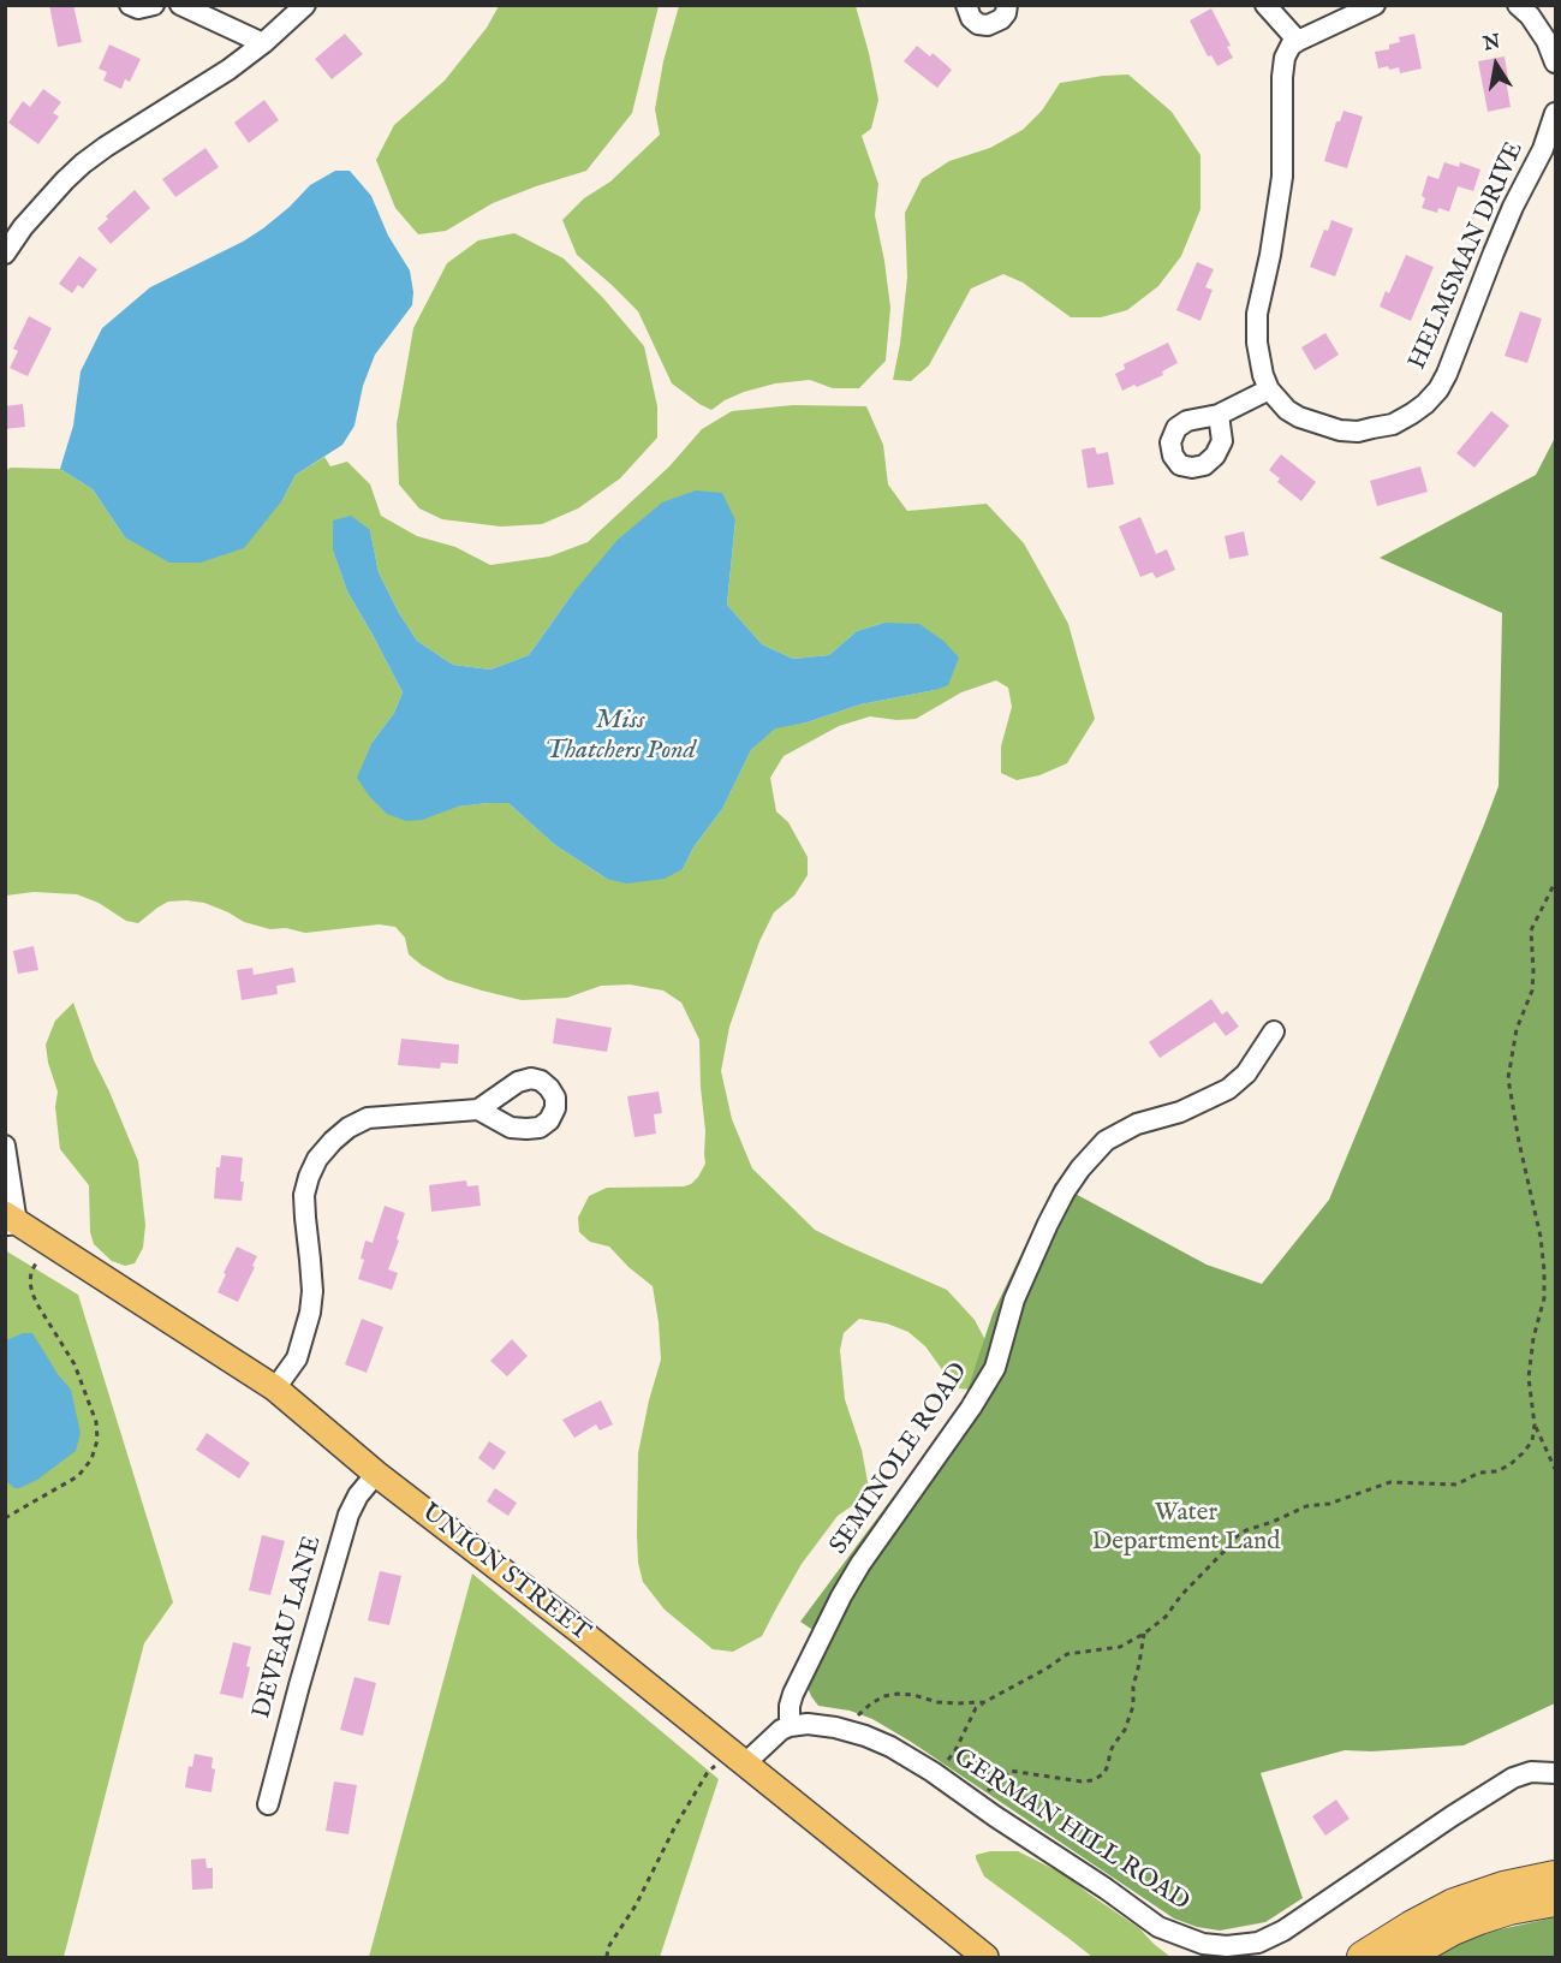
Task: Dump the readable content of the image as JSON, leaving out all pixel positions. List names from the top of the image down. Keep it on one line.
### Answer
{"streets":{"main road":["UNION STREET"],"street":["HELMSMAN DRIVE","SEMINOLE ROAD","DEVEAU LANE","GERMAN HILL ROAD"]},"crossings":[["SEMINOLE ROAD","GERMAN HILL ROAD"],["UNION STREET","DEVEAU LANE"]],"water":["Miss Thatchers Pond"],"parks":["Water Department Land"],"north":"top"}
